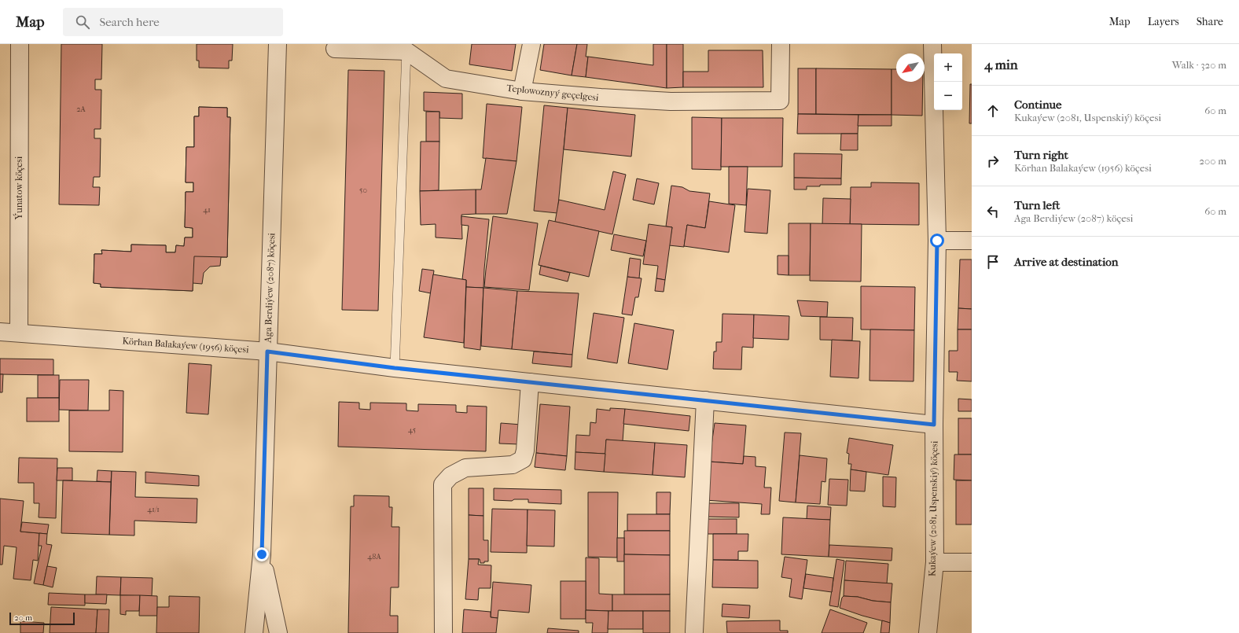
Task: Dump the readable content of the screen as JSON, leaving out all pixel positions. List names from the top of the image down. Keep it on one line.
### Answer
{"streets":{"street":["Teplowoznyý geçelgesi","Ýunatow köçesi","Aga Berdiýew (2087) köçesi","Körhan Balakaýew (1956) köçesi","Kukaýew (2081, Uspenskiý) köçesi"]},"crossings":[["Ýunatow köçesi","Körhan Balakaýew (1956) köçesi"],["Aga Berdiýew (2087) köçesi","Körhan Balakaýew (1956) köçesi"],["Körhan Balakaýew (1956) köçesi","Kukaýew (2081, Uspenskiý) köçesi"]],"house_numbers":["2A","50","41","45","41/1","48A"],"scale_bar":"20 m","north":"bottom left","page":{"header":"Map","search":"Search here","nav":["Map","Layers","Share"],"heading":["4 min","Walk · 320 m"],"map_buttons":["+","−"],"list":[["Continue","Kukaýew (2081, Uspenskiý) köçesi","60 m"],["Turn right","Körhan Balakaýew (1956) köçesi","200 m"],["Turn left","Aga Berdiýew (2087) köçesi","60 m"],"Arrive at destination"],"scale":"20 m"}}
